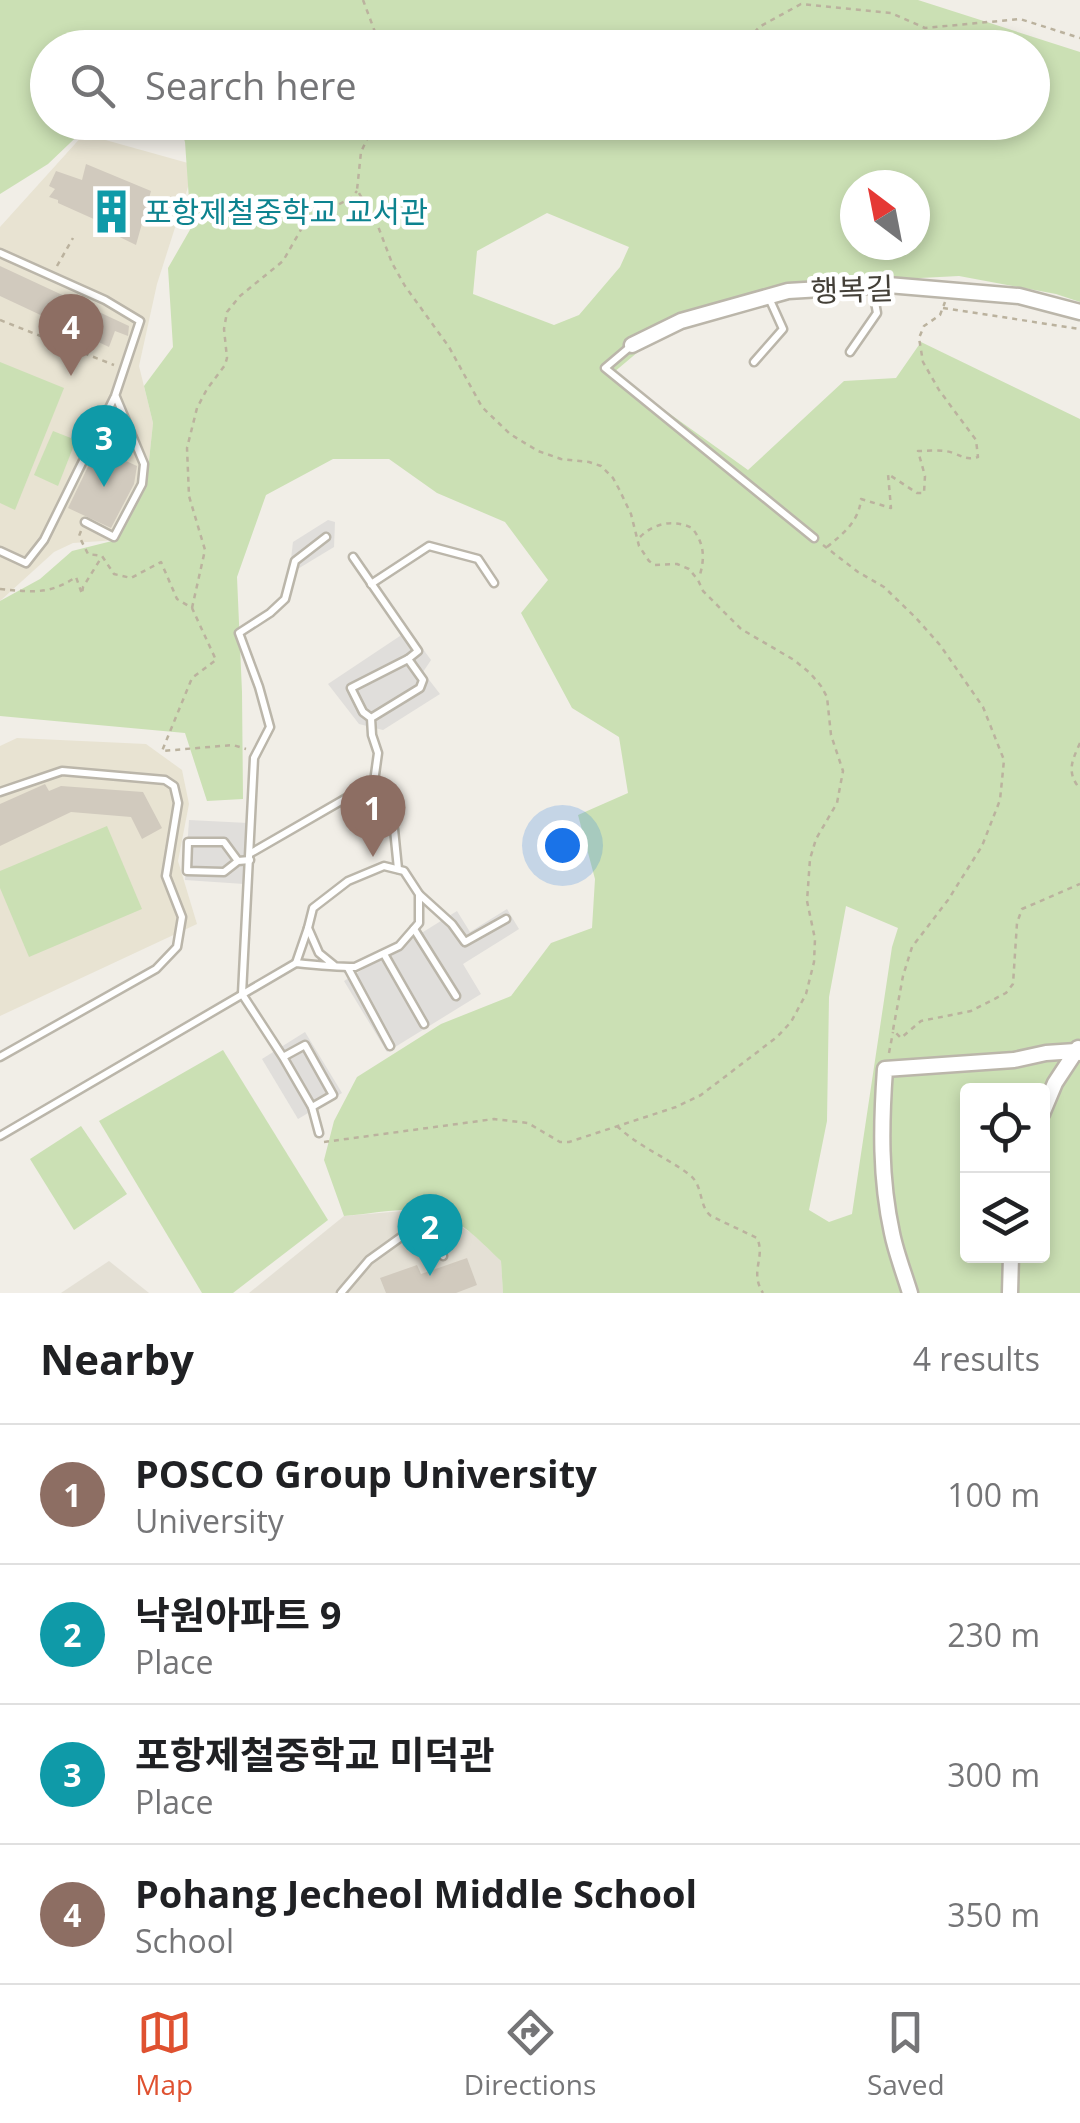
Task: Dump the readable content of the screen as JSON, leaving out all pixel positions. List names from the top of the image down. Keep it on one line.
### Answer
{"streets":{"street":["행복길"]},"places":{"building":["포항제철중학교 교서관"]},"north":"top left","page":{"search":"Search here","pins":["4","3","1","2"],"heading":["Nearby","4 results"],"list":[{"mark":"1","name":"POSCO Group University","note":"University","value":"100 m"},{"mark":"2","name":"낙원아파트 9","note":"Place","value":"230 m"},{"mark":"3","name":"포항제철중학교 미덕관","note":"Place","value":"300 m"},{"mark":"4","name":"Pohang Jecheol Middle School","note":"School","value":"350 m"}],"nav":["Map","Directions","Saved"]}}
